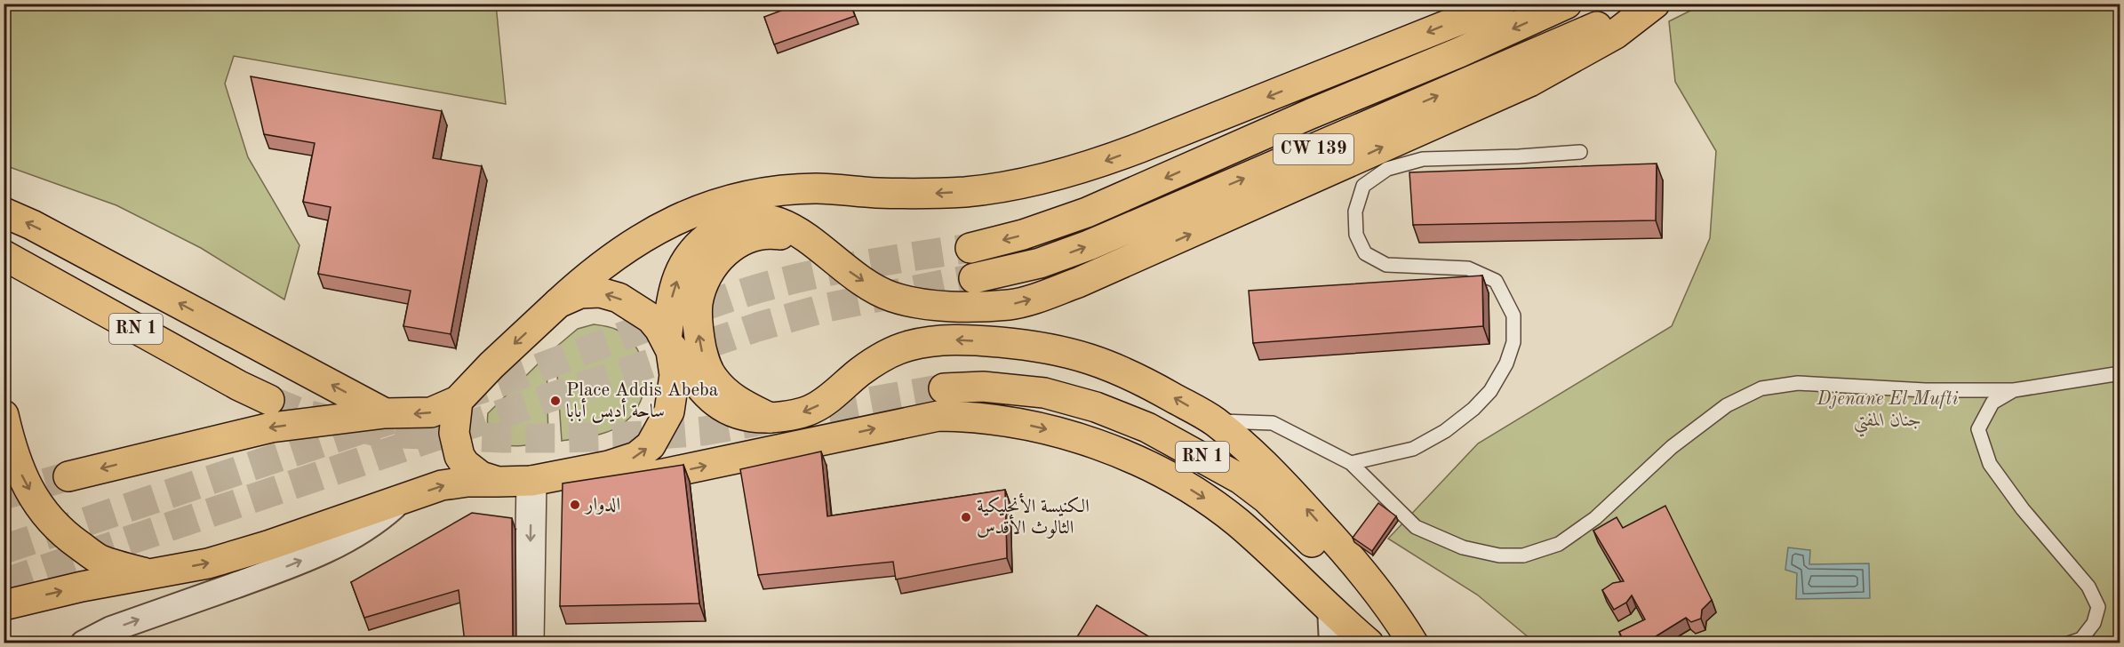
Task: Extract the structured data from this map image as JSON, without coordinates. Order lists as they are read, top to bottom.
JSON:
{
  "streets": {
    "main road": ["CW 139", "RN 1"]
  },
  "parks": ["Djenane El Mufti جنان المفتي"],
  "places": ["Place Addis Abeba ساحة أديس أبابا", "الدوار", "الكنيسة الأنجليكية الثالوث الأقدس"]
}
